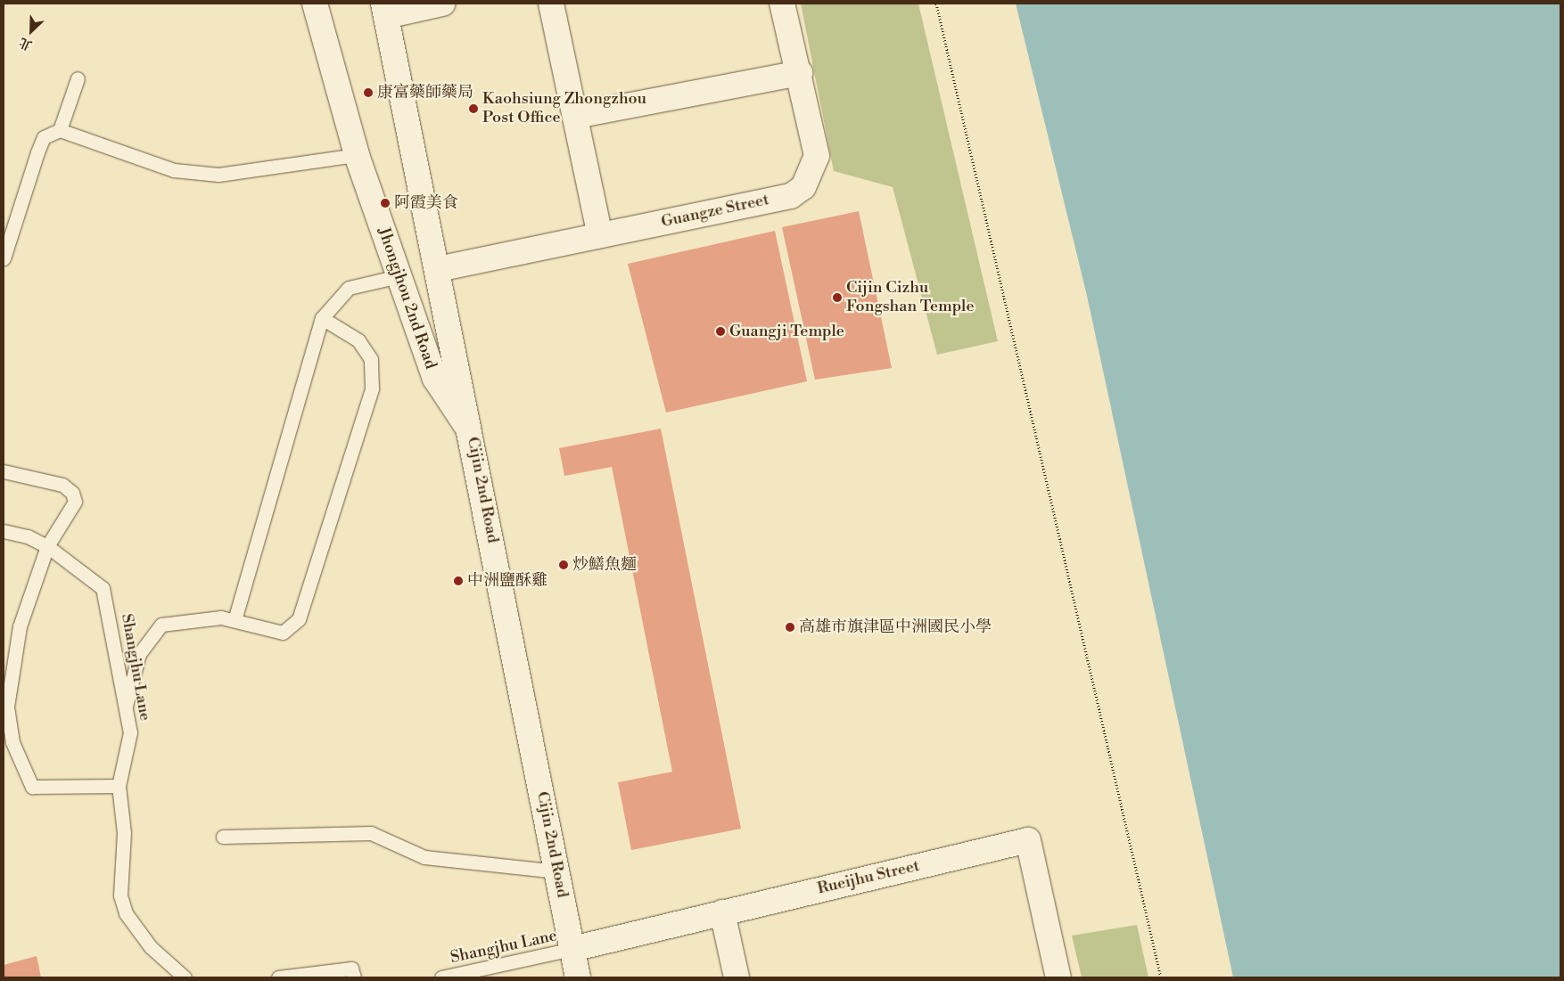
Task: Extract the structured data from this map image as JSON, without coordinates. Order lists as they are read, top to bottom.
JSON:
{
  "streets": {
    "street": [
      "Guangze Street",
      "Jhongjhou 2nd Road",
      "Cijin 2nd Road",
      "Rueijhu Street"
    ],
    "lane": ["Shangjhu Lane"]
  },
  "crossings": [
    ["Guangze Street", "Cijin 2nd Road"],
    ["Jhongjhou 2nd Road", "Cijin 2nd Road"],
    ["Cijin 2nd Road", "Shangjhu Lane"],
    ["Cijin 2nd Road", "Rueijhu Street"],
    ["Shangjhu Lane", "Rueijhu Street"]
  ],
  "places": [
    "康富藥師藥局",
    "Kaohsiung Zhongzhou Post Office",
    "阿霞美食",
    "Cijin Cizhu Fongshan Temple",
    "Guangji Temple",
    "炒鱔魚麵",
    "中洲鹽酥雞",
    "高雄市旗津區中洲國民小學"
  ],
  "north": "bottom left"
}
